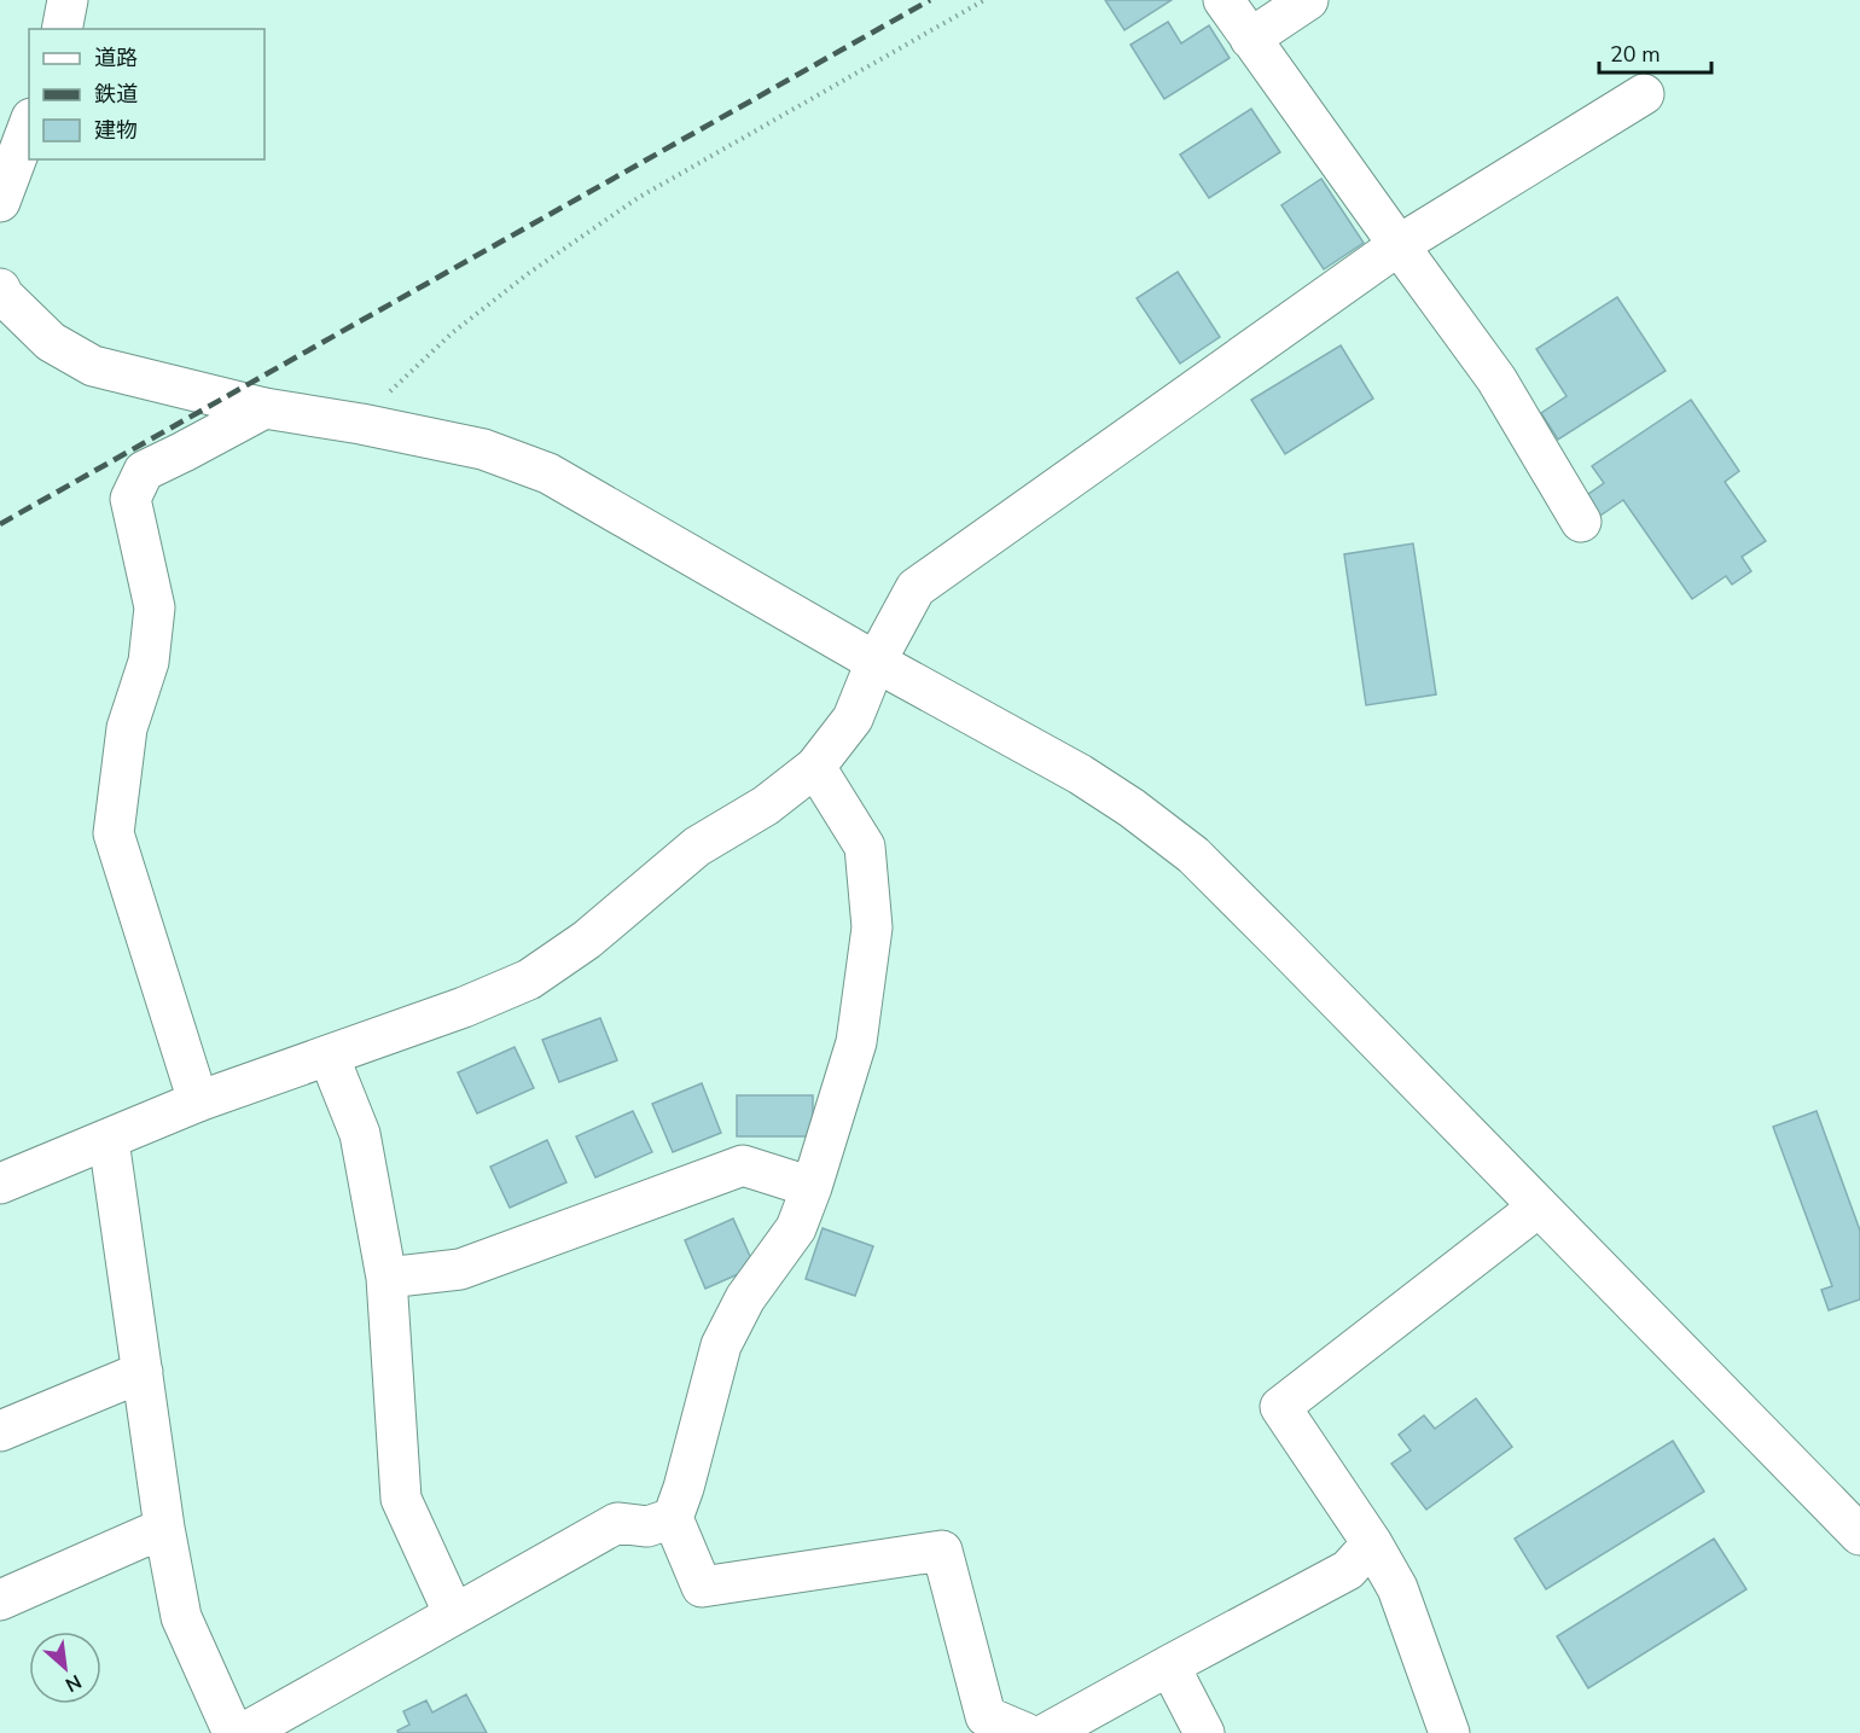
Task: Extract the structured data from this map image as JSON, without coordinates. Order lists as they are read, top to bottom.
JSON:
{
  "legend": ["道路", "鉄道", "建物"],
  "scale_bar": "20 m",
  "north": "bottom right"
}
